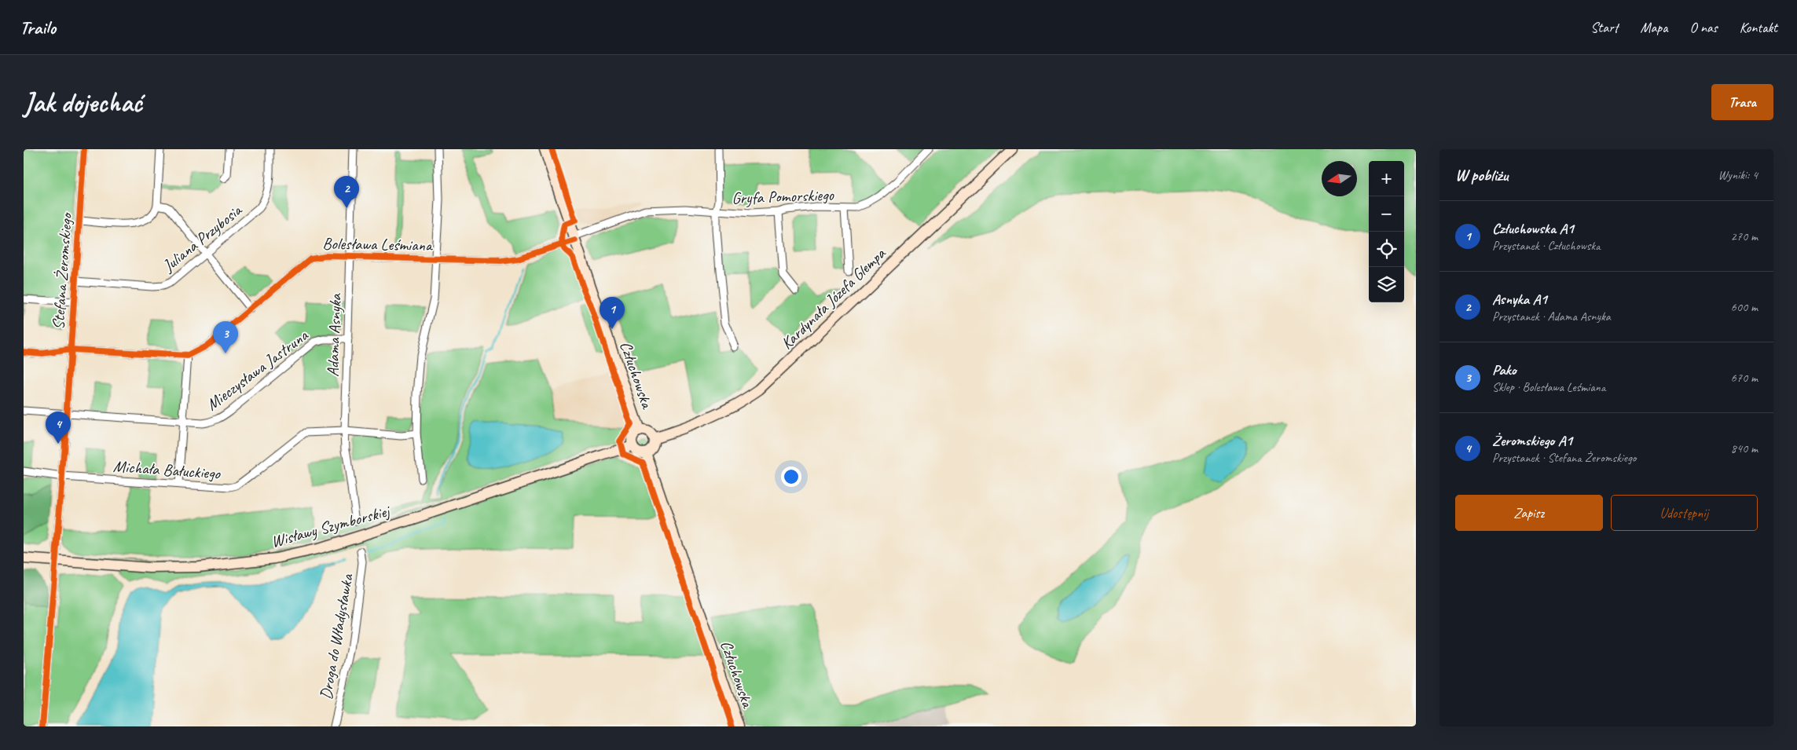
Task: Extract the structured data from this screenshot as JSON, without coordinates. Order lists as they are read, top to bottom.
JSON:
{
  "streets": {
    "main road": ["Kardynała Józefa Glempa", "Człuchowska", "Wisławy Szymborskiej"],
    "street": [
      "Gryfa Pomorskiego",
      "Juliana Przybosia",
      "Bolesława Leśmiana",
      "Stefana Żeromskiego",
      "Adama Asnyka",
      "Mieczysława Jastruna",
      "Michała Bałuckiego",
      "Droga do Władysławka"
    ]
  },
  "crossings": [
    ["Gryfa Pomorskiego", "Bolesława Leśmiana"],
    ["Gryfa Pomorskiego", "Człuchowska"],
    ["Juliana Przybosia", "Stefana Żeromskiego"],
    ["Bolesława Leśmiana", "Adama Asnyka"],
    ["Bolesława Leśmiana", "Człuchowska"],
    ["Stefana Żeromskiego", "Mieczysława Jastruna"],
    ["Stefana Żeromskiego", "Michała Bałuckiego"],
    ["Stefana Żeromskiego", "Wisławy Szymborskiej"],
    ["Kardynała Józefa Glempa", "Człuchowska"],
    ["Kardynała Józefa Glempa", "Wisławy Szymborskiej"],
    ["Adama Asnyka", "Mieczysława Jastruna"],
    ["Adama Asnyka", "Michała Bałuckiego"],
    ["Człuchowska", "Wisławy Szymborskiej"]
  ],
  "north": "left",
  "page": {
    "header": "Trailo",
    "nav": [
      "Start",
      "Mapa",
      "O nas",
      "Kontakt"
    ],
    "buttons": [
      "Trasa",
      ["Zapisz", "Udostępnij"]
    ],
    "title": "Jak dojechać",
    "heading": ["W pobliżu", "Wyniki: 4"],
    "map_buttons": ["+", "−"],
    "pins": [
      "2",
      "1",
      "3",
      "4"
    ],
    "list": [
      {
        "mark": "1",
        "name": "Człuchowska A1",
        "note": "Przystanek · Człuchowska",
        "value": "270 m"
      },
      {
        "mark": "2",
        "name": "Asnyka A1",
        "note": "Przystanek · Adama Asnyka",
        "value": "600 m"
      },
      {
        "mark": "3",
        "name": "Pako",
        "note": "Sklep · Bolesława Leśmiana",
        "value": "670 m"
      },
      {
        "mark": "4",
        "name": "Żeromskiego A1",
        "note": "Przystanek · Stefana Żeromskiego",
        "value": "840 m"
      }
    ]
  }
}
